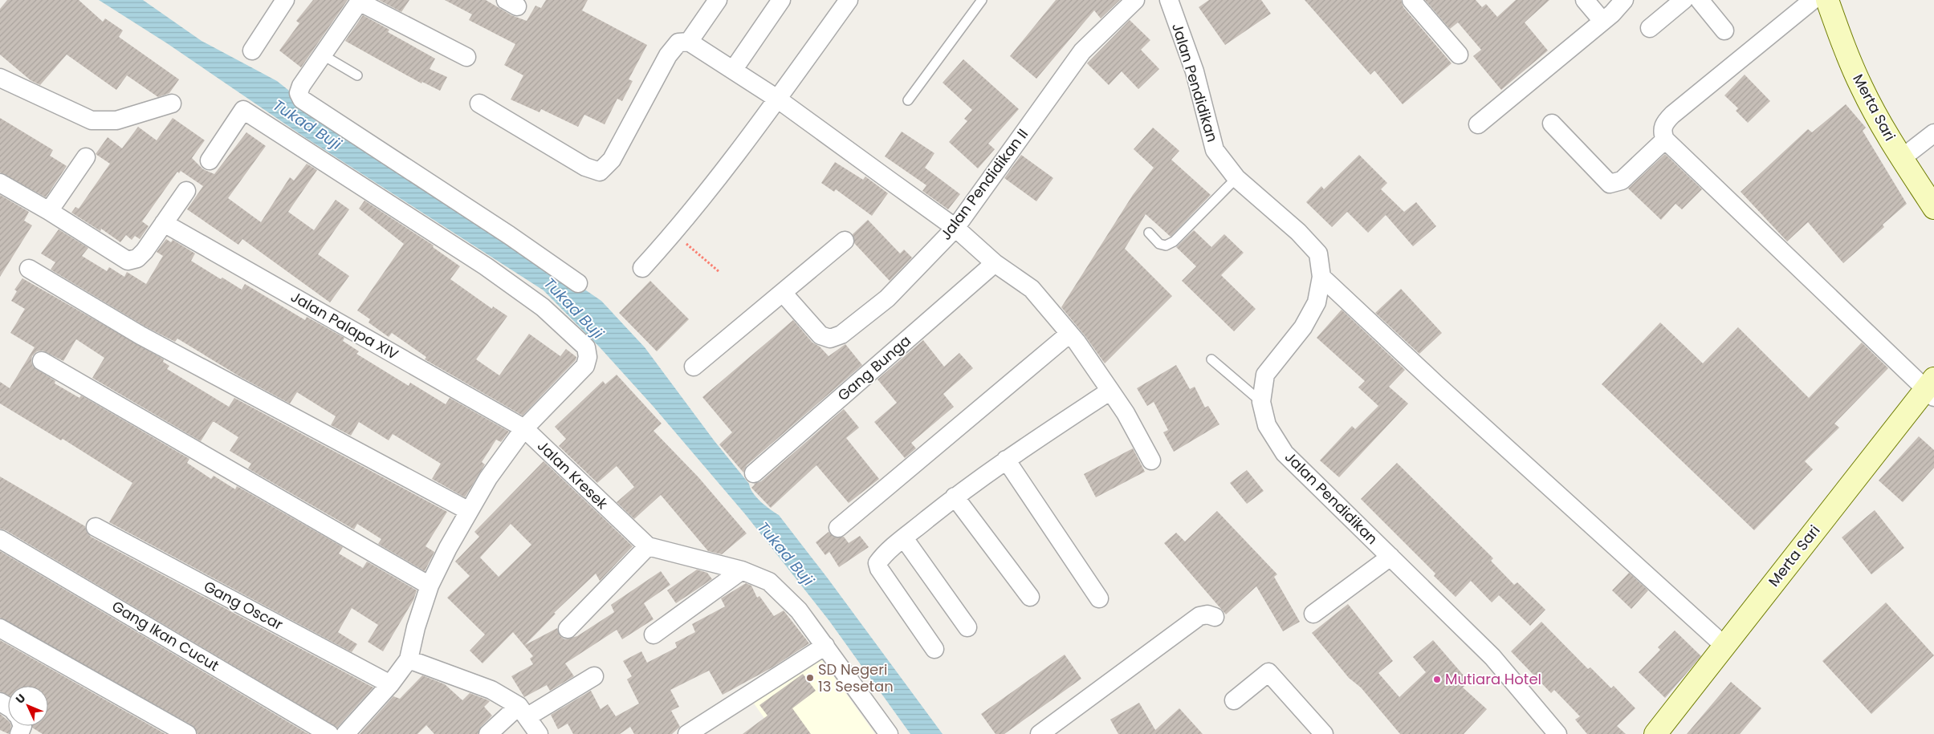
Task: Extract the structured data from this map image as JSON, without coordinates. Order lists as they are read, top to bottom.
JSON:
{
  "streets": {
    "street": [
      "Jalan Pendidikan",
      "Merta Sari",
      "Jalan Pendidikan II",
      "Jalan Palapa XIV",
      "Gang Bunga",
      "Jalan Kresek",
      "Gang Oscar",
      "Gang Ikan Cucut"
    ]
  },
  "crossings": [
    ["Jalan Palapa XIV", "Jalan Kresek"],
    ["Jalan Kresek", "Gang Oscar"]
  ],
  "water": ["Tukad Buji"],
  "places": ["SD Negeri 13 Sesetan", "Mutiara Hotel"],
  "north": "top left"
}
